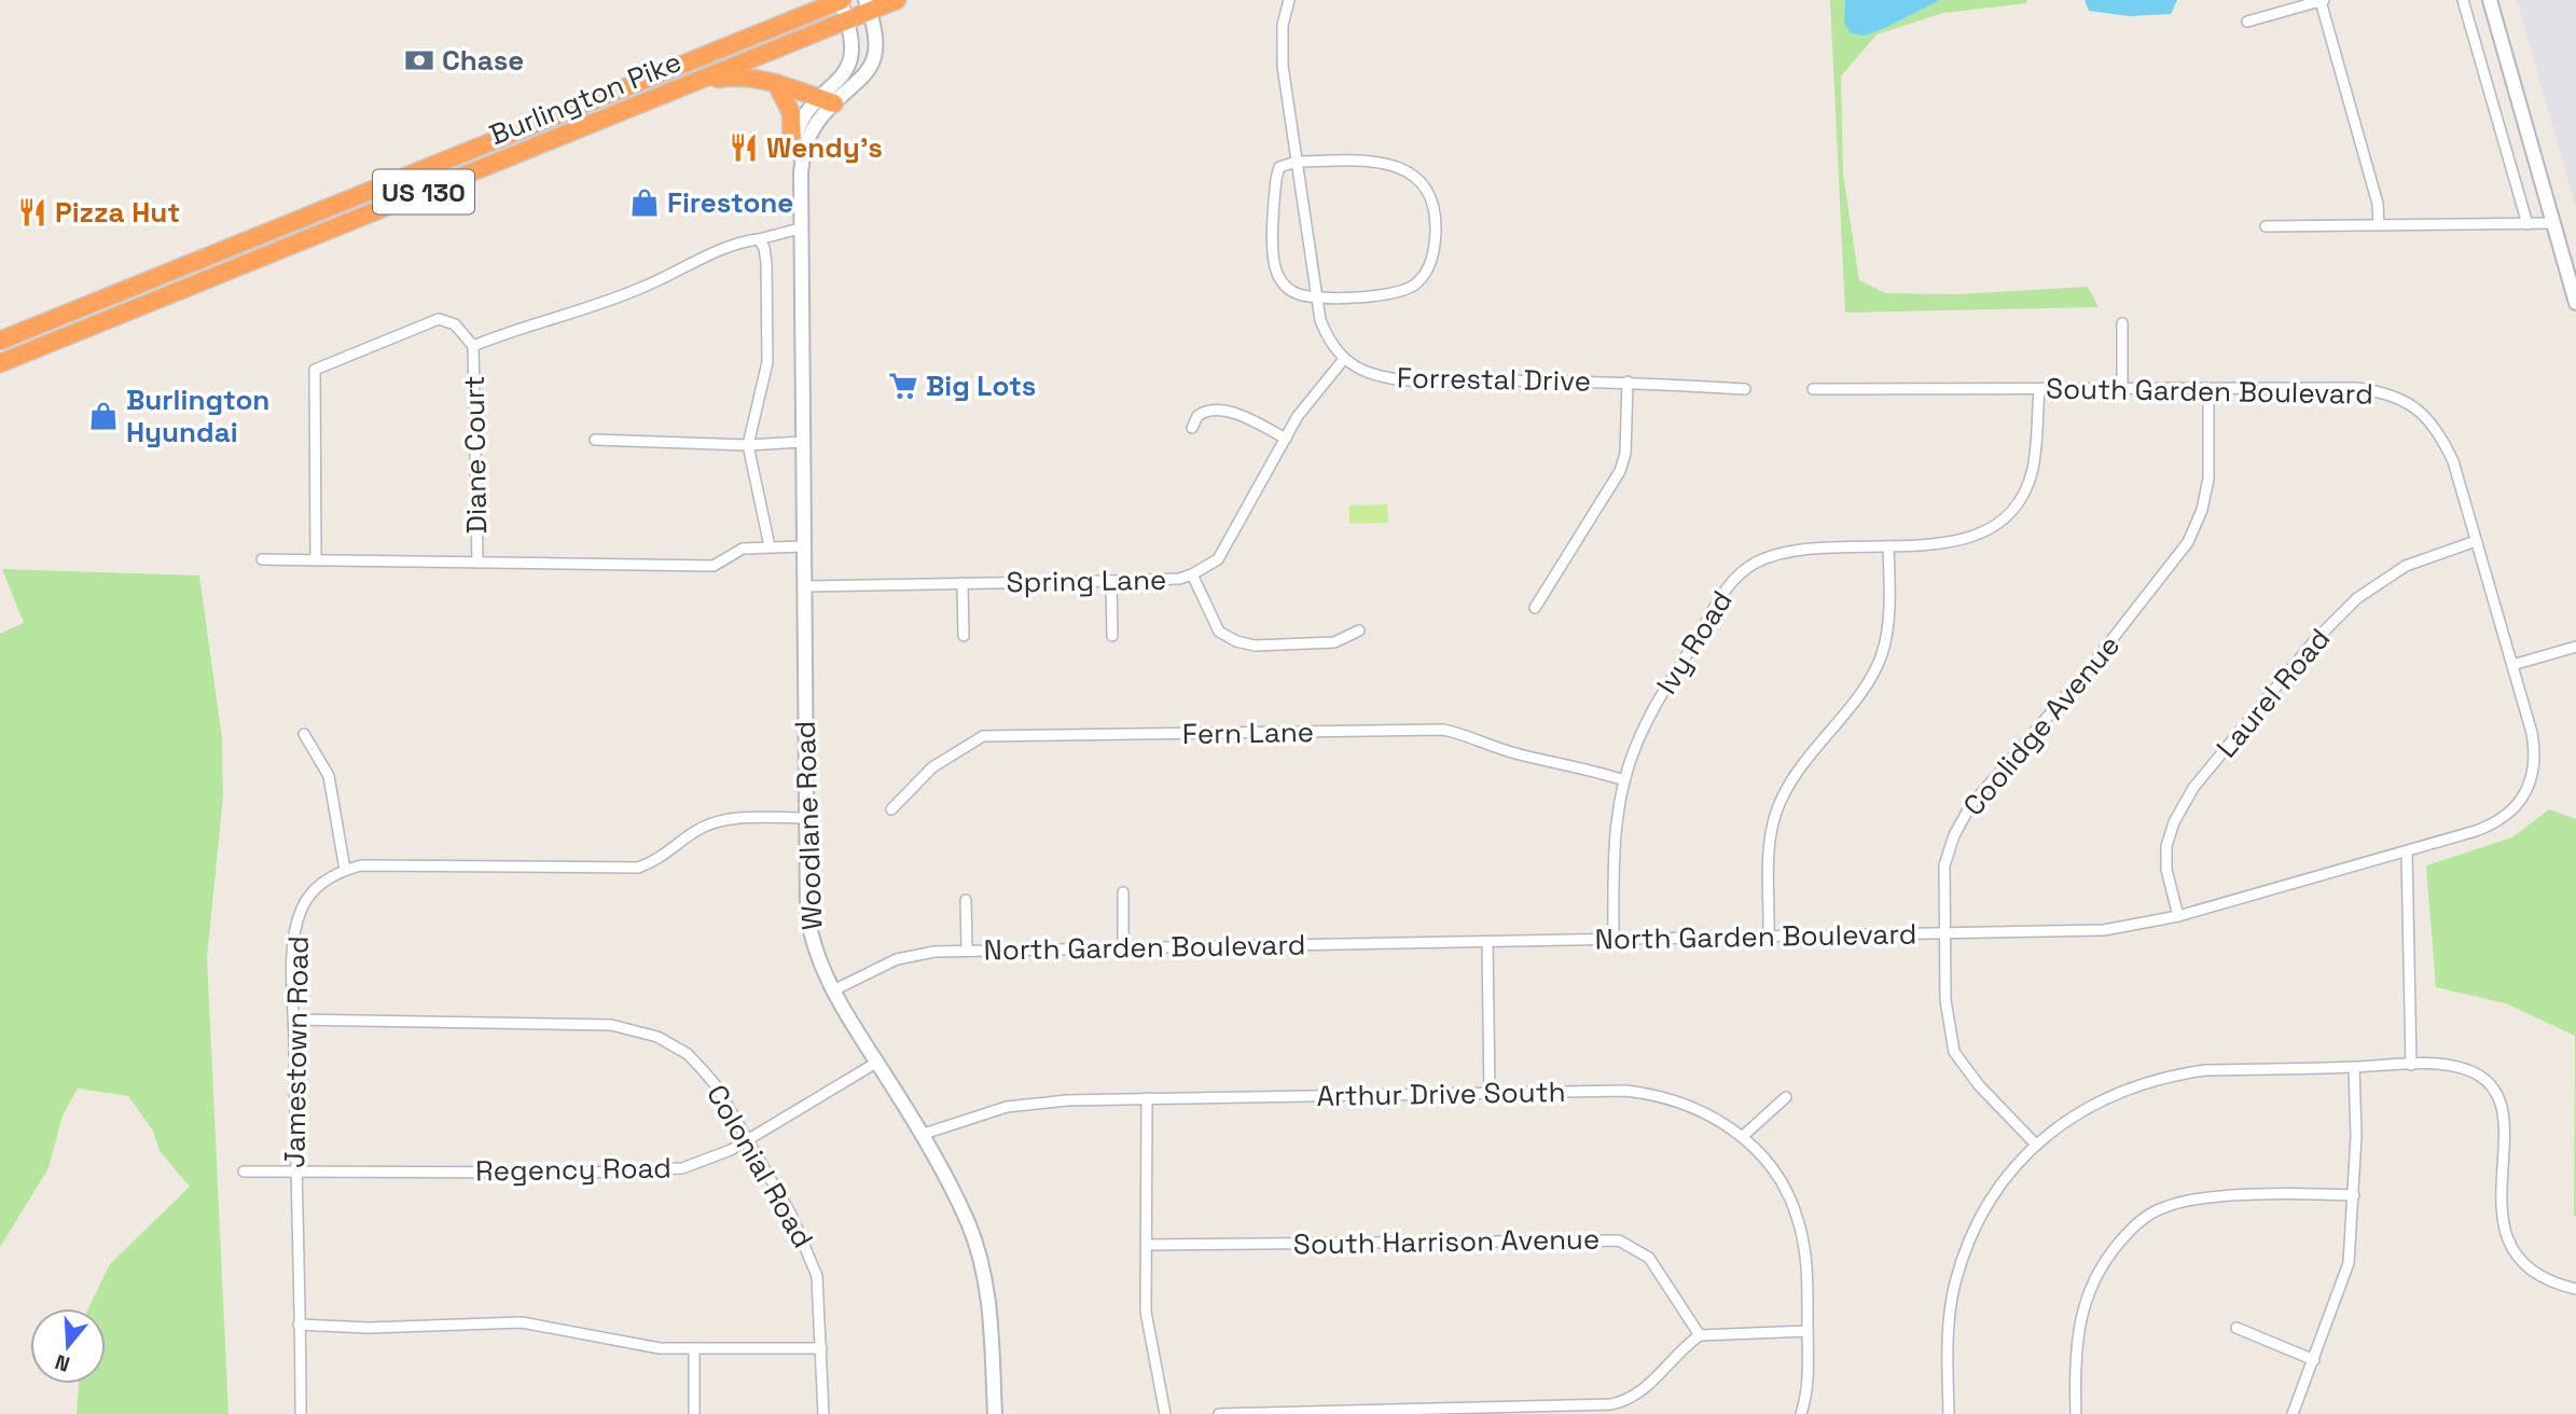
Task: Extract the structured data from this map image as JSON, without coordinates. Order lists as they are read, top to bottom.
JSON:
{
  "streets": {
    "highway": ["Burlington Pike", "US 130"],
    "street": [
      "Forrestal Drive",
      "South Garden Boulevard",
      "Diane Court",
      "Spring Lane",
      "Ivy Road",
      "Laurel Road",
      "Coolidge Avenue",
      "Fern Lane",
      "Woodlane Road",
      "North Garden Boulevard",
      "Jamestown Road",
      "Arthur Drive South",
      "Colonial Road",
      "Regency Road",
      "South Harrison Avenue"
    ]
  },
  "crossings": [
    ["Burlington Pike", "Woodlane Road"],
    ["Forrestal Drive", "Spring Lane"],
    ["South Garden Boulevard", "Ivy Road"],
    ["South Garden Boulevard", "Laurel Road"],
    ["South Garden Boulevard", "Coolidge Avenue"],
    ["South Garden Boulevard", "North Garden Boulevard"],
    ["Spring Lane", "Woodlane Road"],
    ["Ivy Road", "Fern Lane"],
    ["Ivy Road", "North Garden Boulevard"],
    ["Laurel Road", "North Garden Boulevard"],
    ["Coolidge Avenue", "North Garden Boulevard"],
    ["Woodlane Road", "North Garden Boulevard"],
    ["Woodlane Road", "Jamestown Road"],
    ["Woodlane Road", "Arthur Drive South"],
    ["Woodlane Road", "Regency Road"],
    ["Jamestown Road", "Colonial Road"],
    ["Jamestown Road", "Regency Road"],
    ["Colonial Road", "Regency Road"]
  ],
  "places": {
    "bank": ["Chase"],
    "restaurant": ["Wendy's", "Pizza Hut"],
    "shop": ["Firestone", "Burlington Hyundai"],
    "supermarket": ["Big Lots"]
  },
  "north": "bottom"
}
